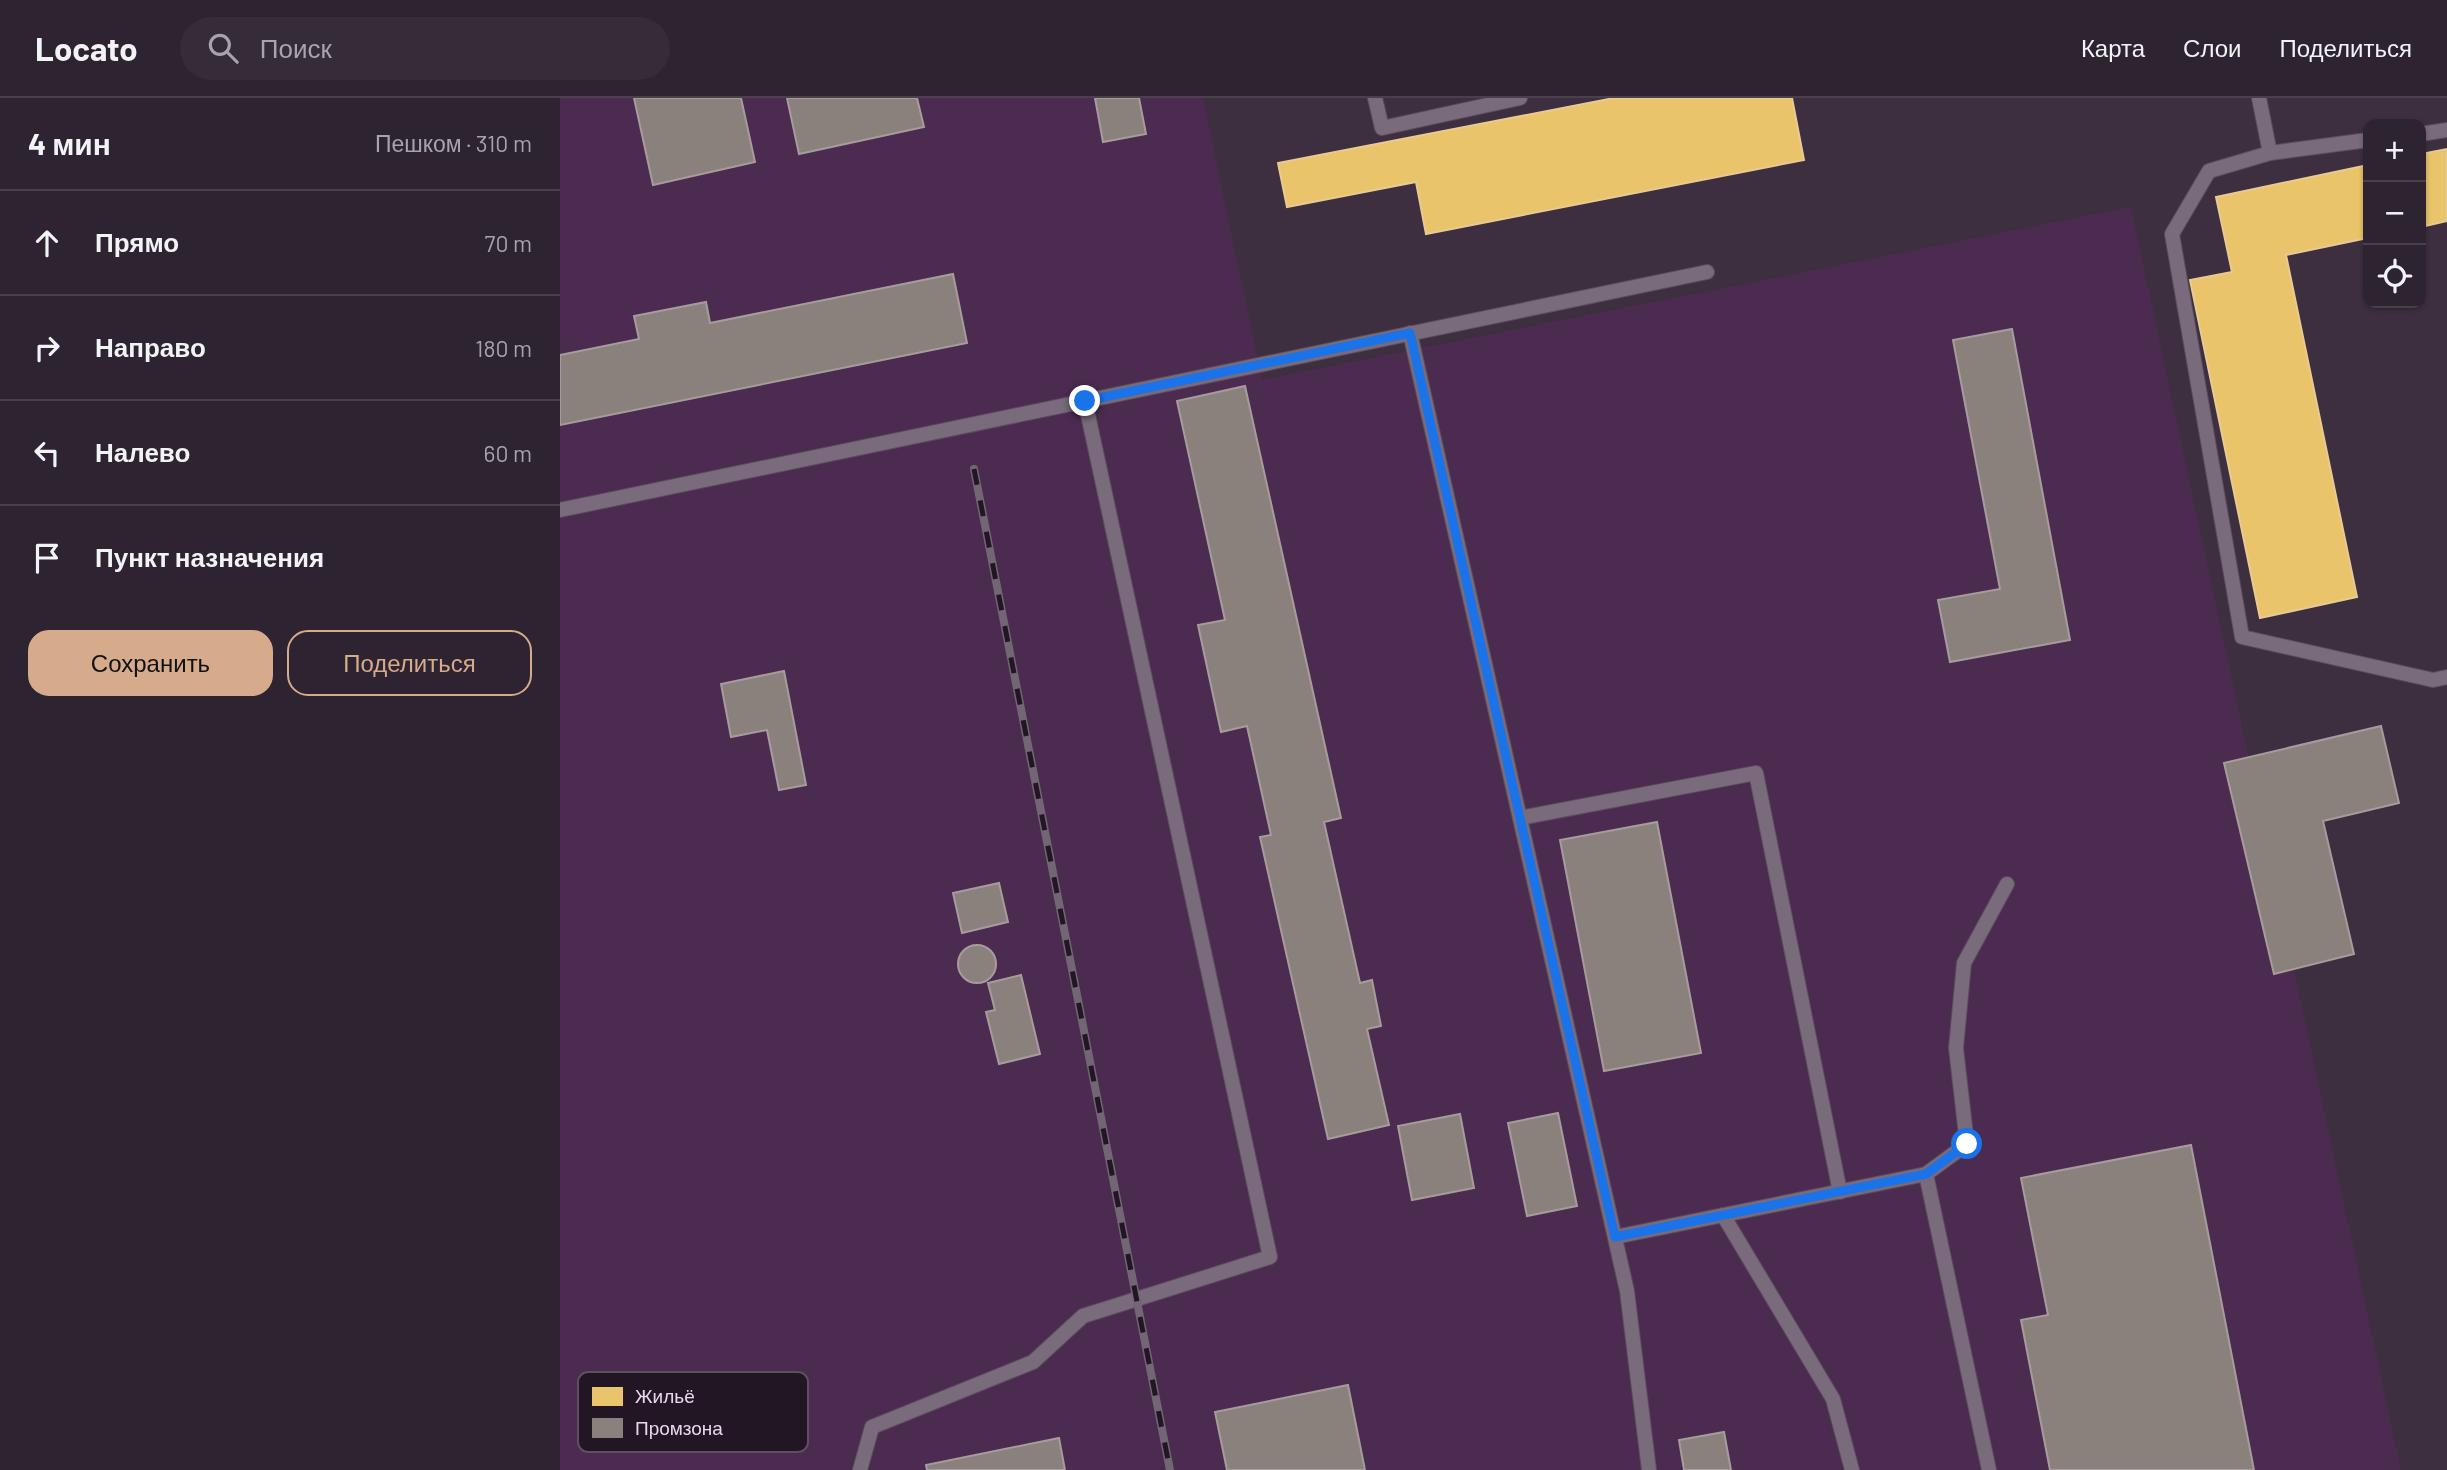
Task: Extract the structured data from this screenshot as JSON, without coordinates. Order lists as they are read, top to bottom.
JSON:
{
  "legend": ["Жильё", "Промзона"],
  "page": {
    "header": "Locato",
    "search": "Поиск",
    "nav": ["Карта", "Слои", "Поделиться"],
    "heading": ["4 мин", "Пешком · 310 m"],
    "map_buttons": ["+", "−"],
    "list": [
      ["Прямо", "70 m"],
      ["Направо", "180 m"],
      ["Налево", "60 m"],
      "Пункт назначения"
    ],
    "buttons": ["Сохранить", "Поделиться"]
  }
}
